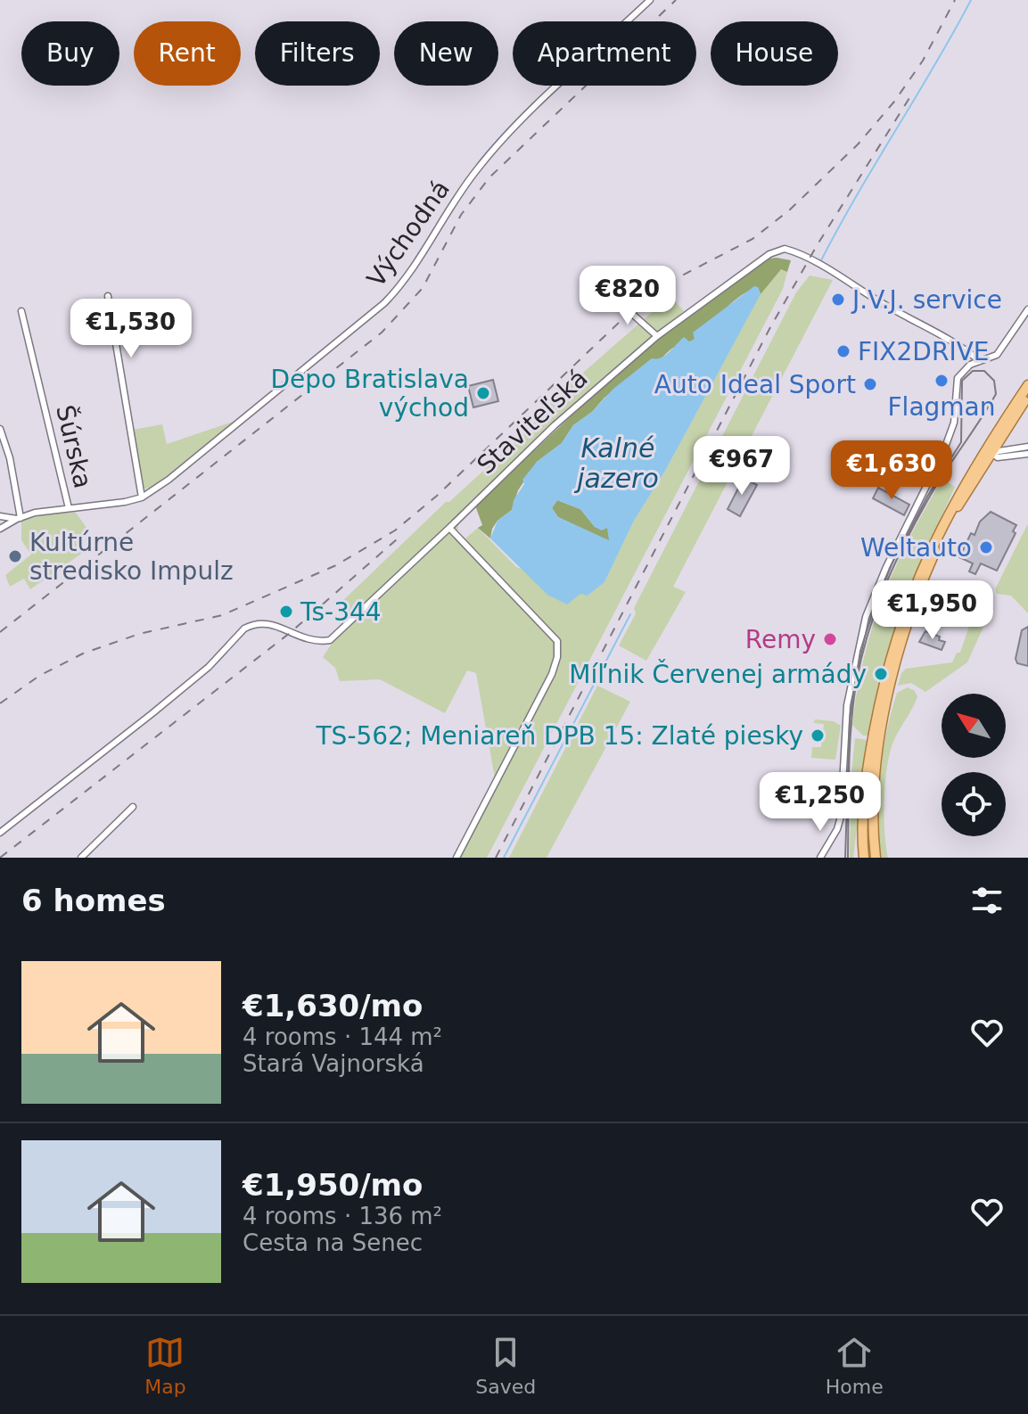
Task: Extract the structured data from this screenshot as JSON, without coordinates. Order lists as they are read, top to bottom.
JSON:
{
  "streets": {
    "street": ["Východná", "Staviteľská", "Šúrska"]
  },
  "crossings": [
    ["Východná", "Šúrska"]
  ],
  "water": ["Kalné jazero"],
  "places": [
    "J.V.J. service",
    "FIX2DRIVE",
    "Flagman",
    "Auto Ideal Sport",
    "Depo Bratislava východ",
    "Weltauto",
    "Kultúrne stredisko Impulz",
    "Ts-344",
    "Remy",
    "Míľnik Červenej armády",
    "TS-562; Meniareň DPB 15: Zlaté piesky"
  ],
  "north": "top left",
  "page": {
    "chip": [
      "Buy",
      "Rent",
      "Filters",
      "New",
      "Apartment",
      "House"
    ],
    "price": [
      "€820",
      "€1,530",
      "€967",
      "€1,630",
      "€1,950",
      "€1,250"
    ],
    "heading": "6 homes",
    "list": [
      {
        "name": "€1,630/mo",
        "note": "4 rooms · 144 m² · Stará Vajnorská"
      },
      {
        "name": "€1,950/mo",
        "note": "4 rooms · 136 m² · Cesta na Senec"
      }
    ],
    "tabs": ["Map", "Saved", "Home"]
  }
}
